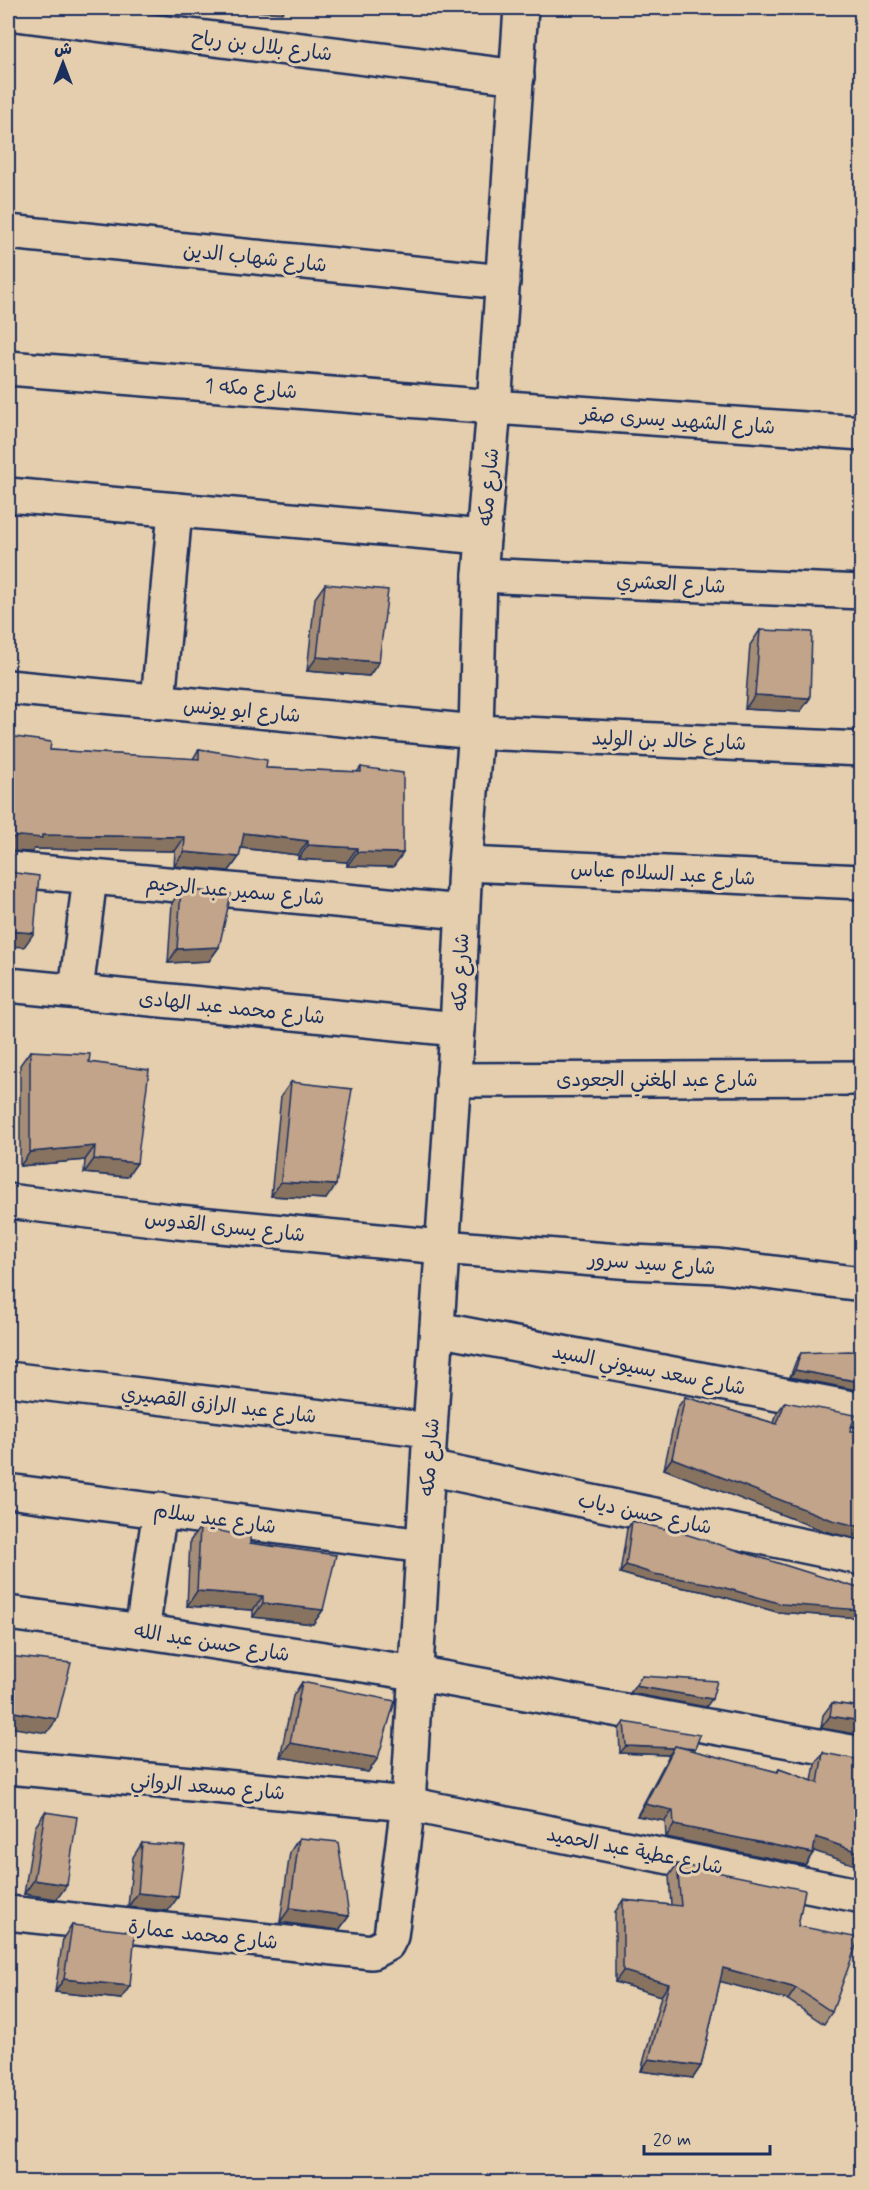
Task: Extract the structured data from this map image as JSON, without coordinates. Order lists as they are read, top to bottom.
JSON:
{
  "streets": {
    "street": [
      "شارع بلال بن رباح",
      "شارع شهاب الدين",
      "شارع مكه 1",
      "شارع الشهيد يسرى صقر",
      "شارع مكه",
      "شارع العشري",
      "شارع ابو يونس",
      "شارع خالد بن الوليد",
      "شارع عبد السلام عباس",
      "شارع سمير عبد الرحيم",
      "شارع محمد عبد الهادى",
      "شارع عبد المغني الجعودى",
      "شارع يسرى القدوس",
      "شارع سيد سرور",
      "شارع سعد بسيوني السيد",
      "شارع عبد الرازق القصيري",
      "شارع حسن دياب",
      "شارع عيد سلام",
      "شارع حسن عبد الله",
      "شارع مسعد الرواني",
      "شارع عطية عبد الحميد",
      "شارع محمد عمارة"
    ]
  },
  "crossings": [
    ["شارع بلال بن رباح", "شارع مكه"],
    ["شارع شهاب الدين", "شارع مكه"],
    ["شارع مكه 1", "شارع الشهيد يسرى صقر"],
    ["شارع مكه 1", "شارع مكه"],
    ["شارع الشهيد يسرى صقر", "شارع مكه"],
    ["شارع مكه", "شارع العشري"],
    ["شارع مكه", "شارع ابو يونس"],
    ["شارع مكه", "شارع خالد بن الوليد"],
    ["شارع مكه", "شارع عبد السلام عباس"],
    ["شارع مكه", "شارع سمير عبد الرحيم"],
    ["شارع مكه", "شارع محمد عبد الهادى"],
    ["شارع مكه", "شارع عبد المغني الجعودى"],
    ["شارع مكه", "شارع يسرى القدوس"],
    ["شارع مكه", "شارع سيد سرور"],
    ["شارع مكه", "شارع سعد بسيوني السيد"],
    ["شارع مكه", "شارع عبد الرازق القصيري"],
    ["شارع مكه", "شارع حسن دياب"],
    ["شارع مكه", "شارع عيد سلام"],
    ["شارع مكه", "شارع حسن عبد الله"],
    ["شارع مكه", "شارع مسعد الرواني"],
    ["شارع مكه", "شارع عطية عبد الحميد"],
    ["شارع مكه", "شارع محمد عمارة"],
    ["شارع ابو يونس", "شارع خالد بن الوليد"],
    ["شارع يسرى القدوس", "شارع سيد سرور"],
    ["شارع مسعد الرواني", "شارع عطية عبد الحميد"]
  ],
  "scale_bar": "20 m",
  "north": "top"
}
